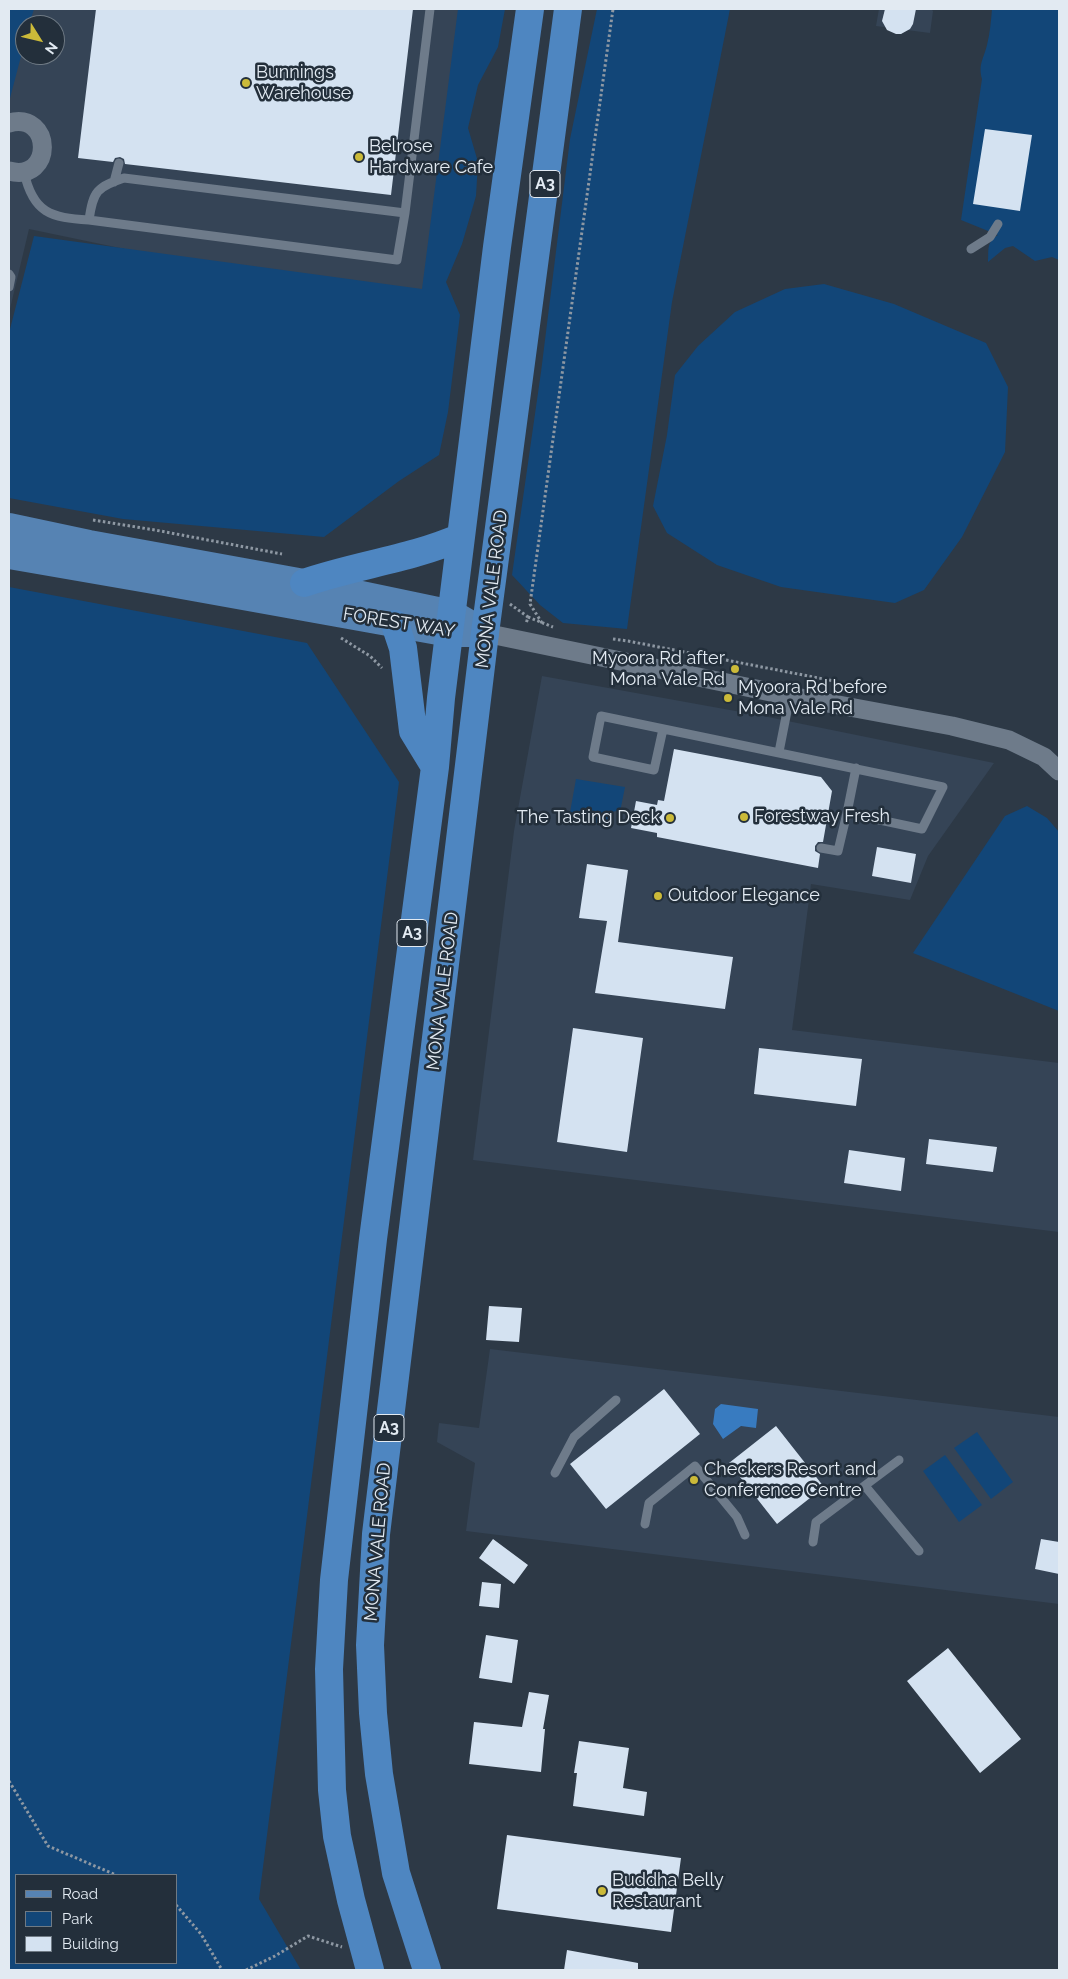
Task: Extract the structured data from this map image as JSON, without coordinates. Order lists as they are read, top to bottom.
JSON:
{
  "streets": {
    "highway": ["A3", "MONA VALE ROAD"],
    "main road": ["FOREST WAY"]
  },
  "crossings": [
    ["MONA VALE ROAD", "FOREST WAY"]
  ],
  "places": [
    "Bunnings Warehouse",
    "Belrose Hardware Cafe",
    "Myoora Rd after Mona Vale Rd",
    "Myoora Rd before Mona Vale Rd",
    "Forestway Fresh",
    "The Tasting Deck",
    "Outdoor Elegance",
    "Checkers Resort and Conference Centre",
    "Buddha Belly Restaurant"
  ],
  "legend": ["Road", "Park", "Building"],
  "north": "bottom right"
}
